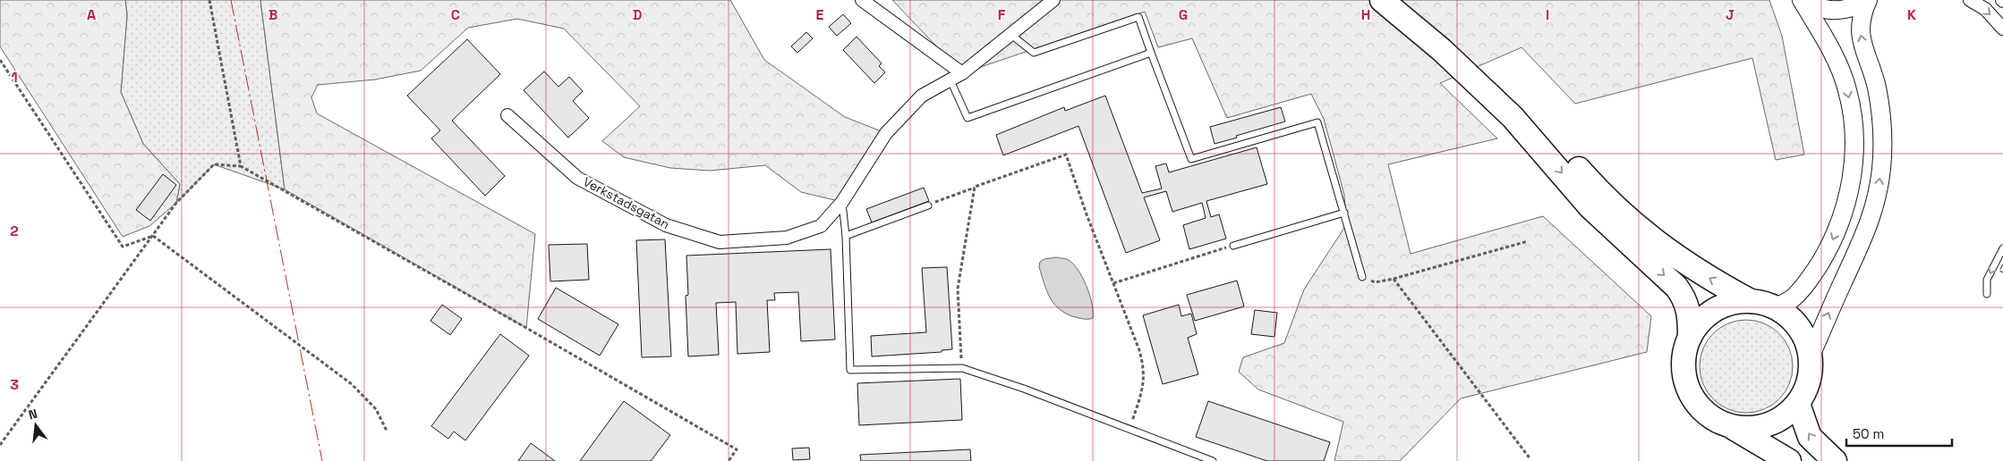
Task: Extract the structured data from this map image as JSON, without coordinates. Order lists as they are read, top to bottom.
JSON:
{
  "streets": {
    "street": ["Verkstadsgatan"]
  },
  "scale_bar": "50 m",
  "north": "top",
  "grid": {
    "columns": [
      "A",
      "B",
      "C",
      "D",
      "E",
      "F",
      "G",
      "H",
      "I",
      "J",
      "K"
    ],
    "rows": ["1", "2", "3"]
  }
}
